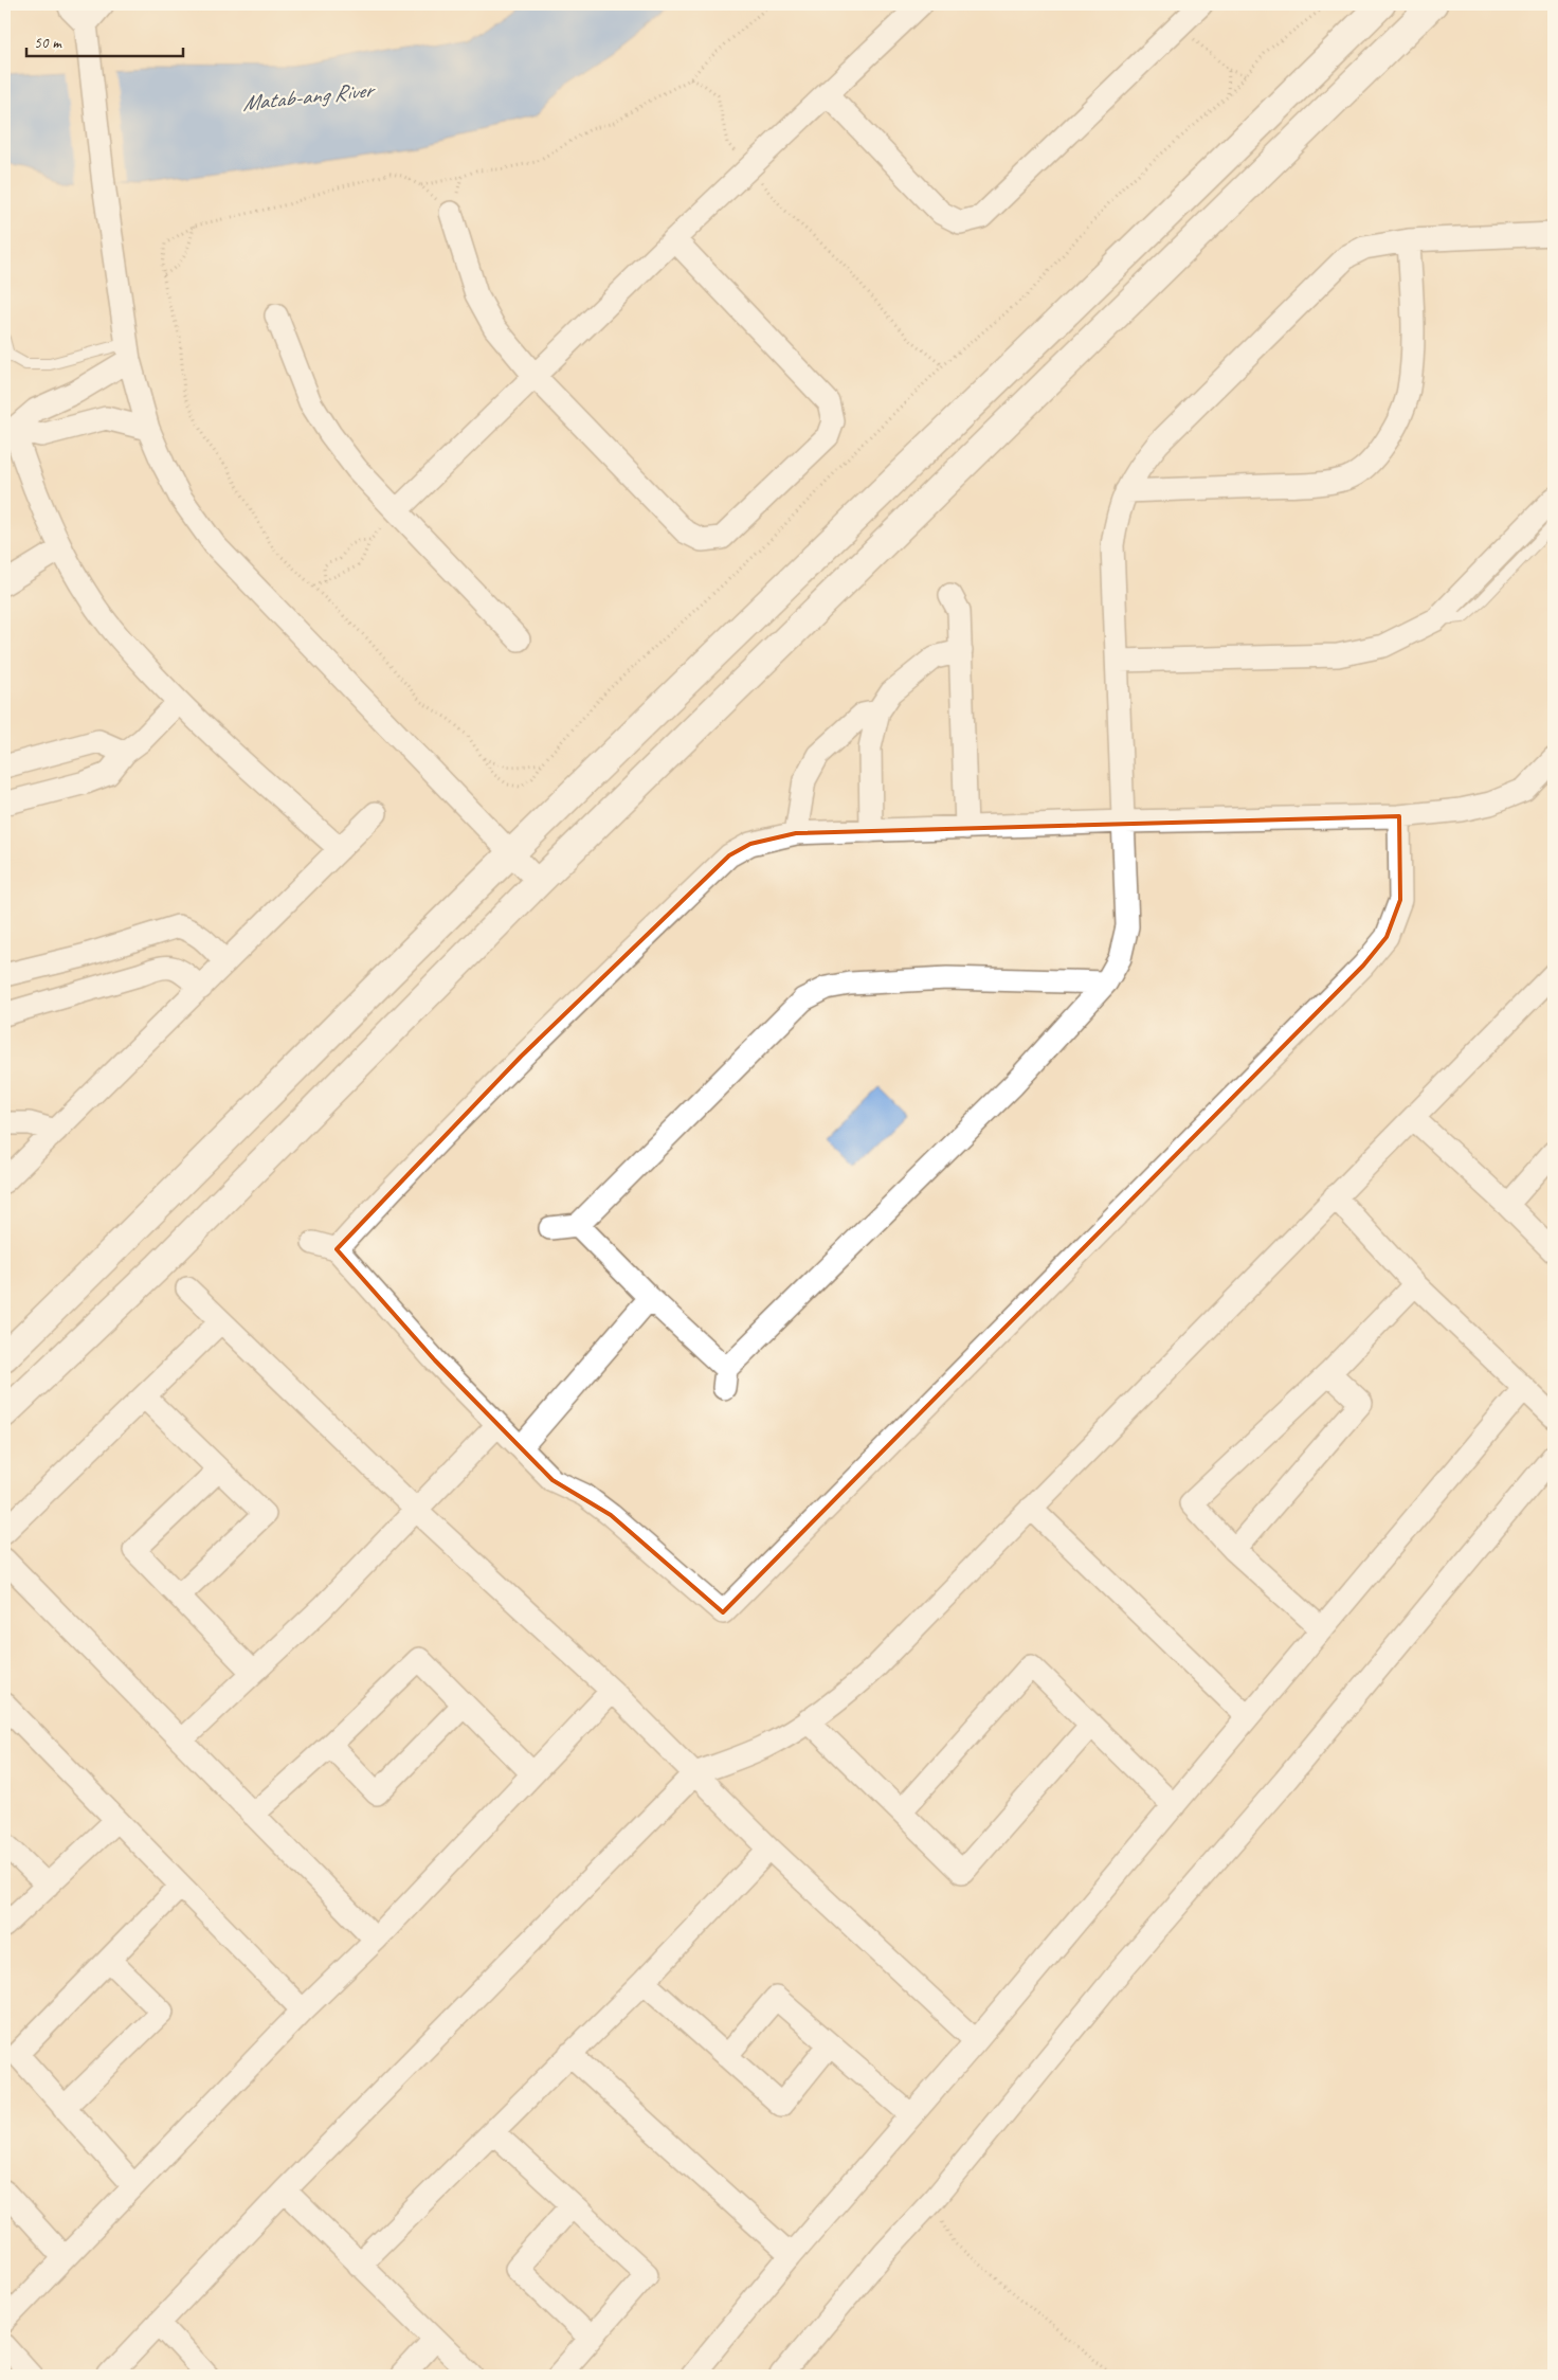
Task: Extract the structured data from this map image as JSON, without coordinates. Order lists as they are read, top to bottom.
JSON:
{
  "water": ["Matab-ang River"],
  "scale_bar": "50 m"
}
